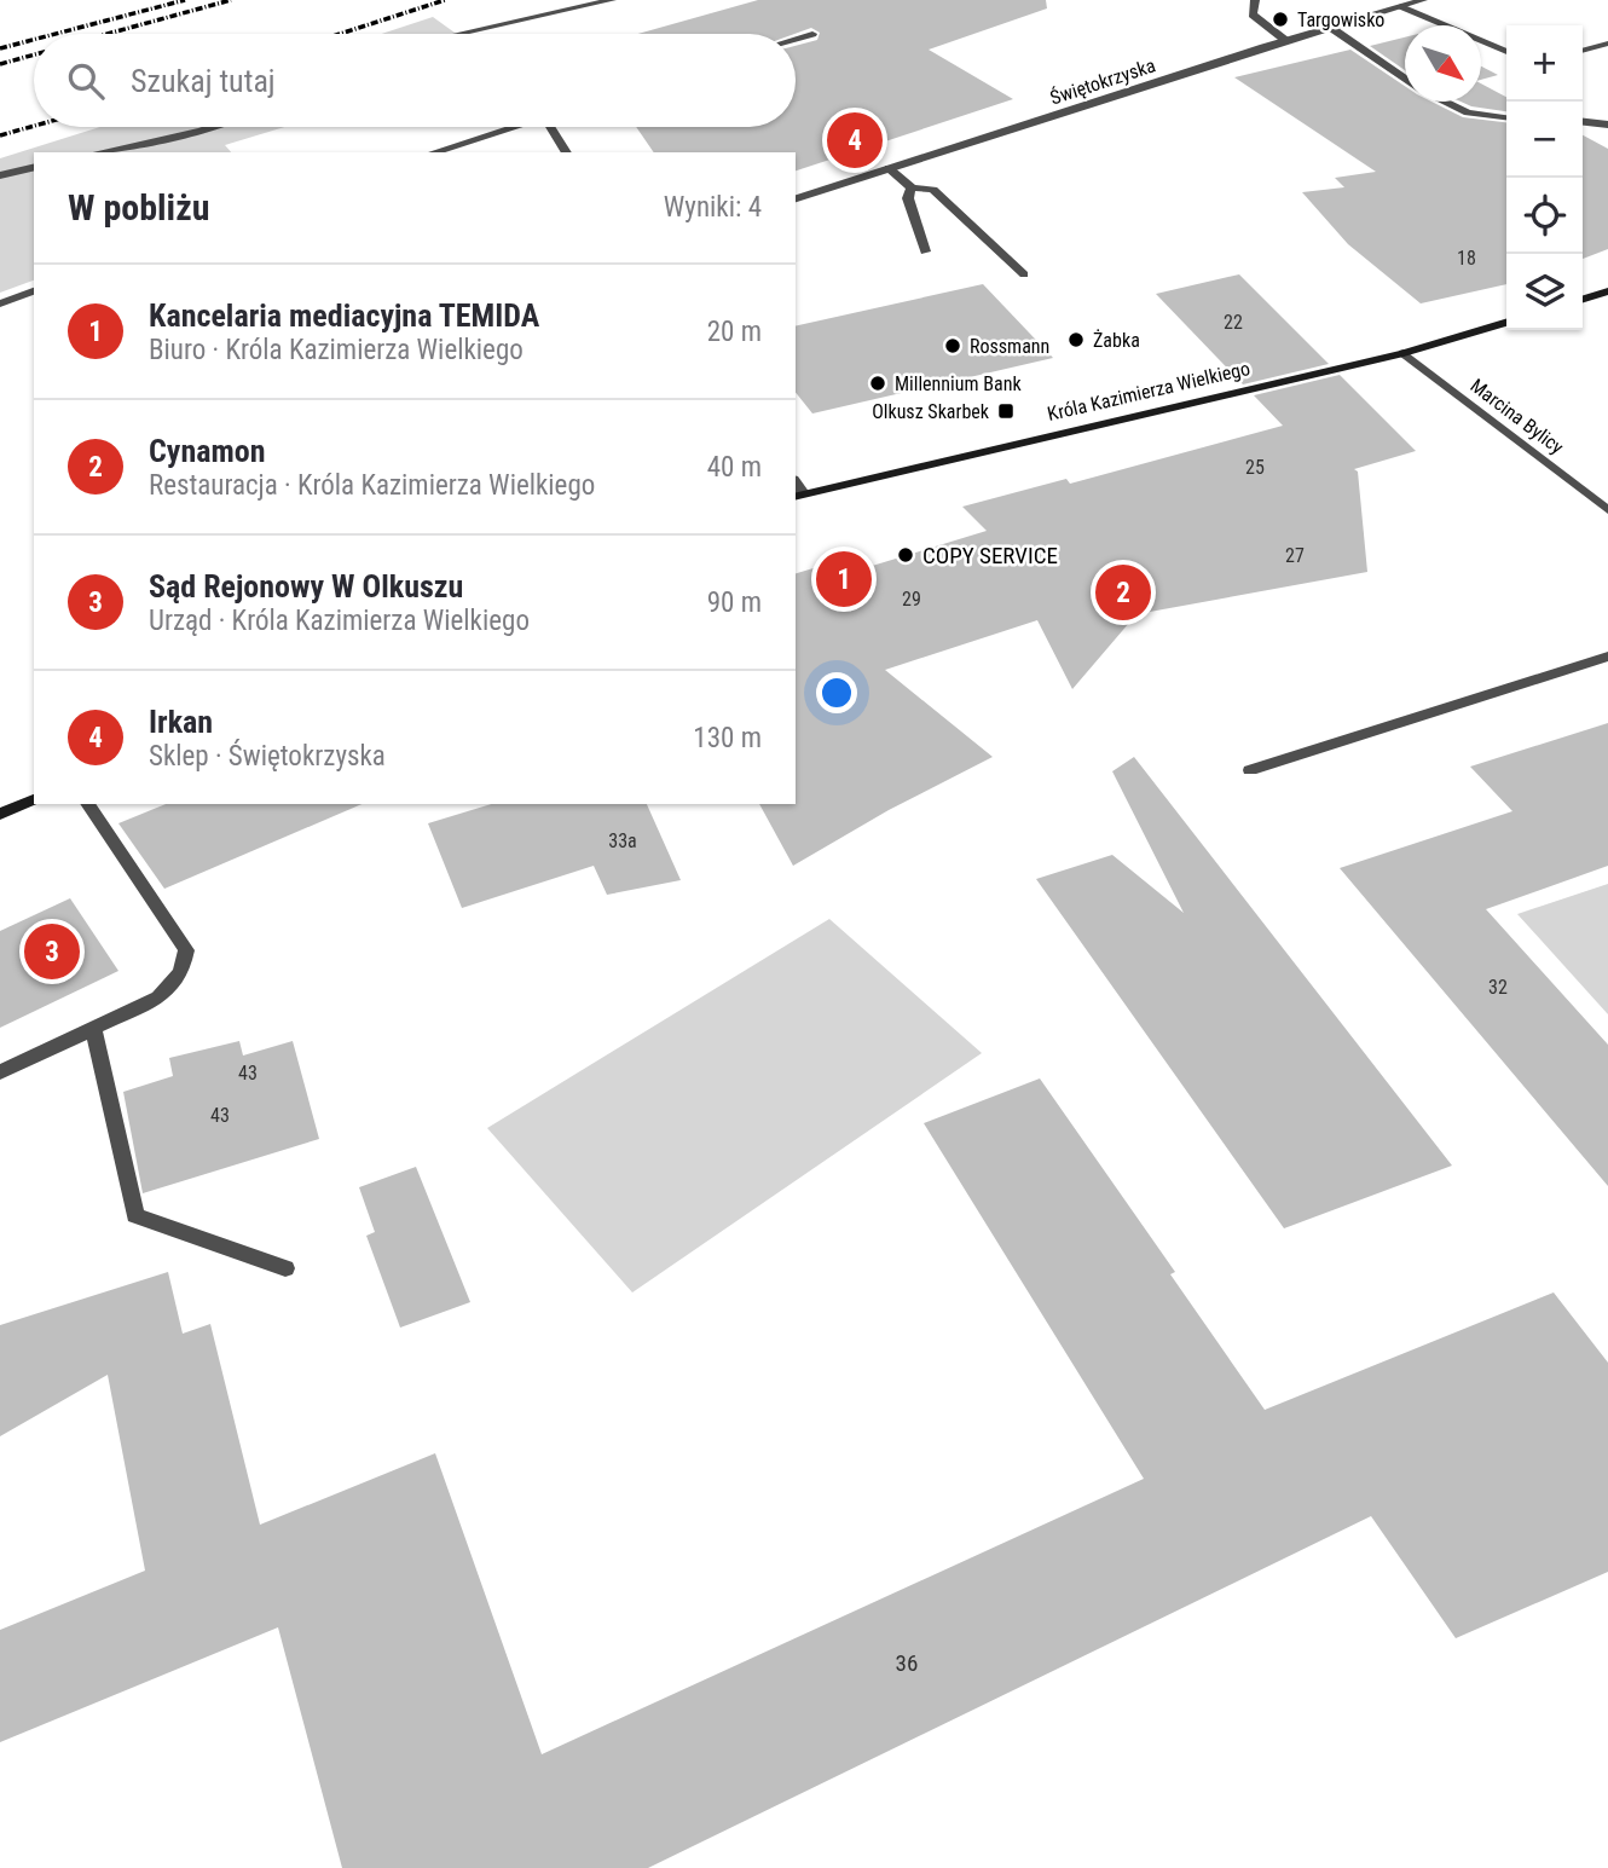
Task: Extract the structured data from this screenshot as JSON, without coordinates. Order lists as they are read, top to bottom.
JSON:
{
  "streets": {
    "street": ["Świętokrzyska", "Króla Kazimierza Wielkiego", "Marcina Bylicy"]
  },
  "crossings": [
    ["Króla Kazimierza Wielkiego", "Marcina Bylicy"]
  ],
  "places": {
    "other": [
      "Targowisko",
      "Żabka",
      "Rossmann",
      "Millennium Bank",
      "COPY SERVICE"
    ],
    "transit": ["Olkusz Skarbek"]
  },
  "house_numbers": [
    "18",
    "22",
    "25",
    "27",
    "29",
    "33a",
    "32",
    "43",
    "43",
    "36"
  ],
  "north": "bottom right",
  "page": {
    "map_buttons": ["+", "−"],
    "search": "Szukaj tutaj",
    "pins": [
      "4",
      "1",
      "2",
      "3"
    ],
    "heading": ["W pobliżu", "Wyniki: 4"],
    "list": [
      {
        "mark": "1",
        "name": "Kancelaria mediacyjna TEMIDA",
        "note": "Biuro · Króla Kazimierza Wielkiego",
        "value": "20 m"
      },
      {
        "mark": "2",
        "name": "Cynamon",
        "note": "Restauracja · Króla Kazimierza Wielkiego",
        "value": "40 m"
      },
      {
        "mark": "3",
        "name": "Sąd Rejonowy W Olkuszu",
        "note": "Urząd · Króla Kazimierza Wielkiego",
        "value": "90 m"
      },
      {
        "mark": "4",
        "name": "Irkan",
        "note": "Sklep · Świętokrzyska",
        "value": "130 m"
      }
    ]
  }
}
